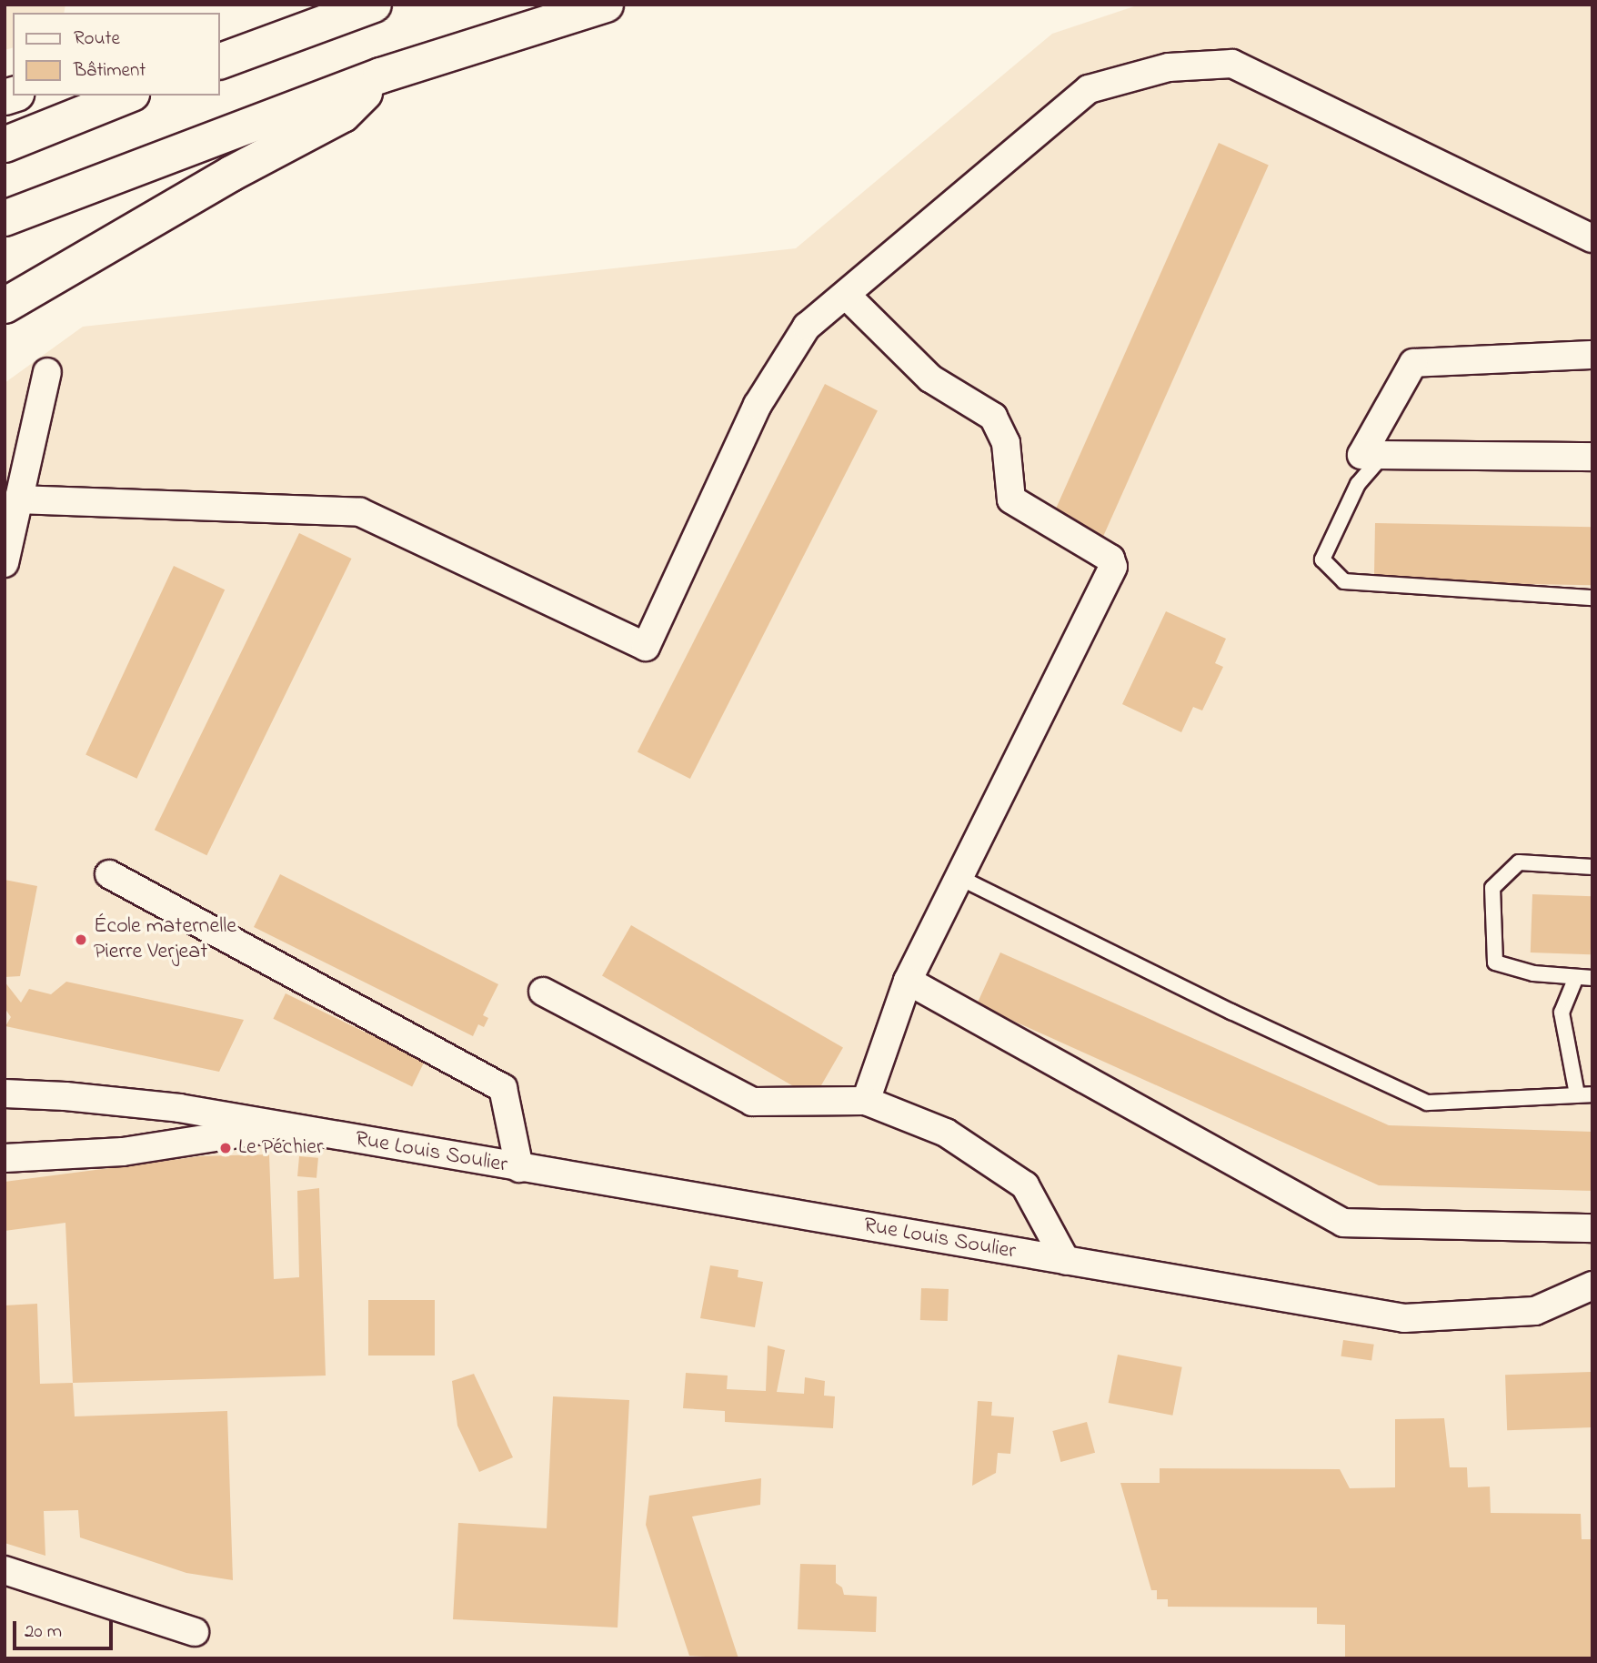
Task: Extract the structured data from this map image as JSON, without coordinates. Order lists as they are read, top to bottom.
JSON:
{
  "streets": {
    "street": ["Rue Louis Soulier"]
  },
  "places": ["École maternelle Pierre Verjeat", "Le Péchier"],
  "legend": ["Route", "Bâtiment"],
  "scale_bar": "20 m"
}
